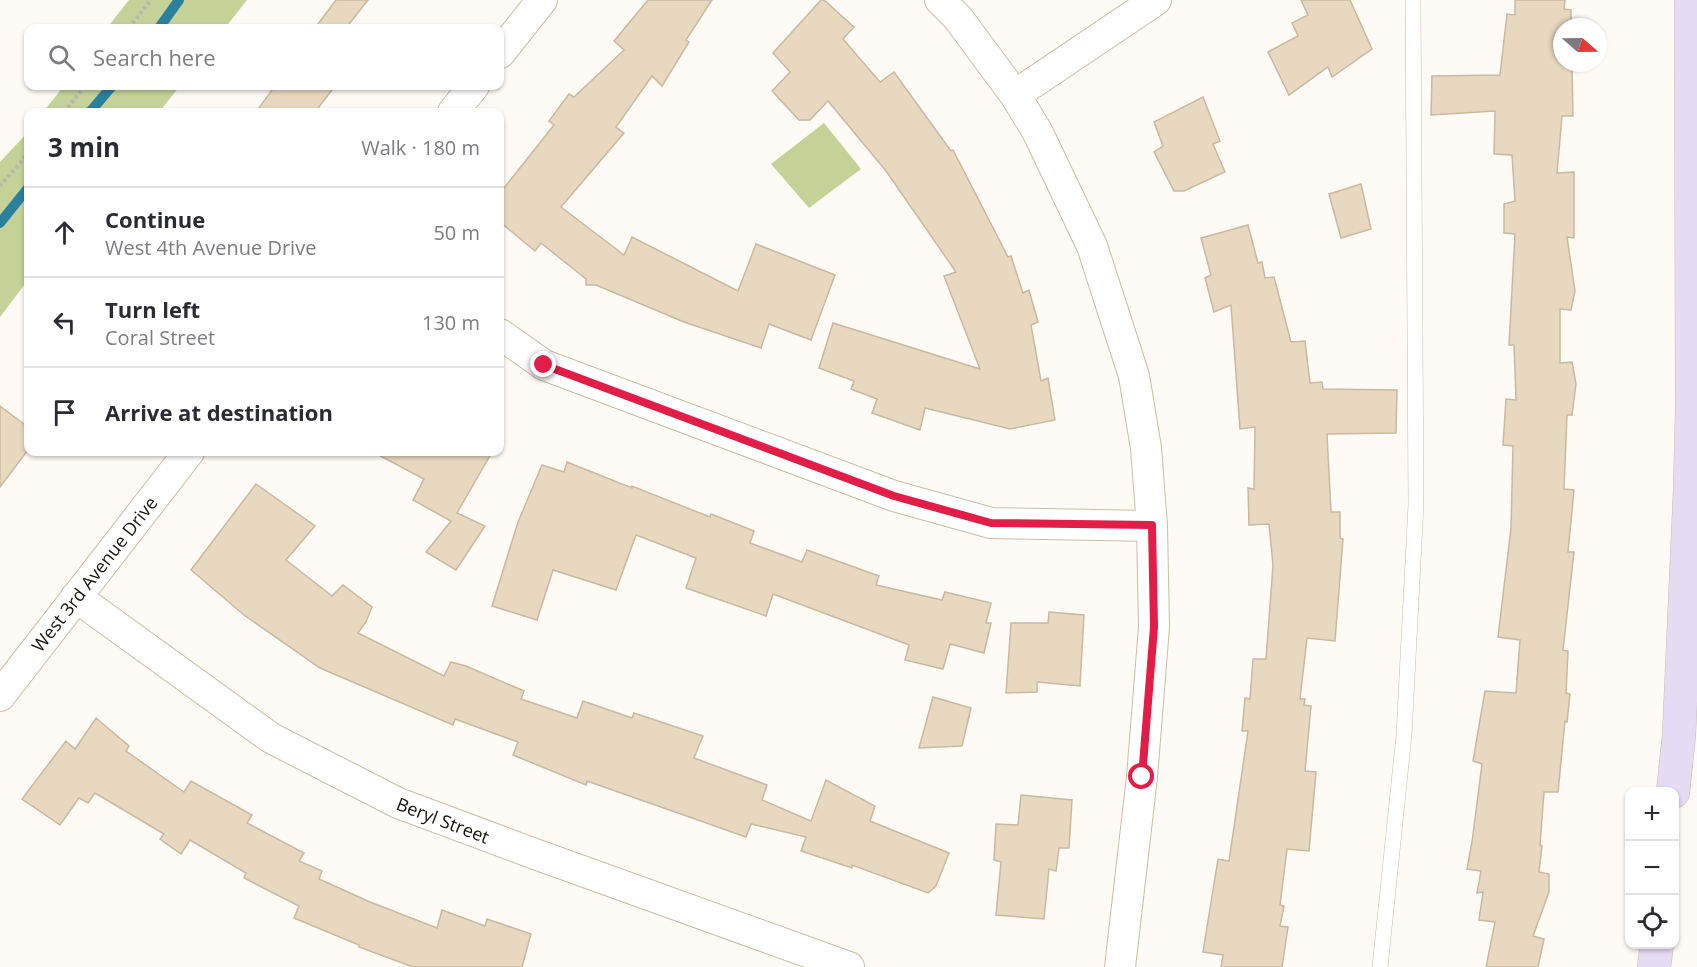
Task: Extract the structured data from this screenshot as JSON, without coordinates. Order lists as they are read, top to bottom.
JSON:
{
  "streets": {
    "street": ["West 3rd Avenue Drive", "Beryl Street"]
  },
  "crossings": [
    ["West 3rd Avenue Drive", "Beryl Street"]
  ],
  "north": "right",
  "page": {
    "search": "Search here",
    "heading": ["3 min", "Walk · 180 m"],
    "list": [
      ["Continue", "West 4th Avenue Drive", "50 m"],
      ["Turn left", "Coral Street", "130 m"],
      "Arrive at destination"
    ],
    "map_buttons": ["+", "−"]
  }
}
